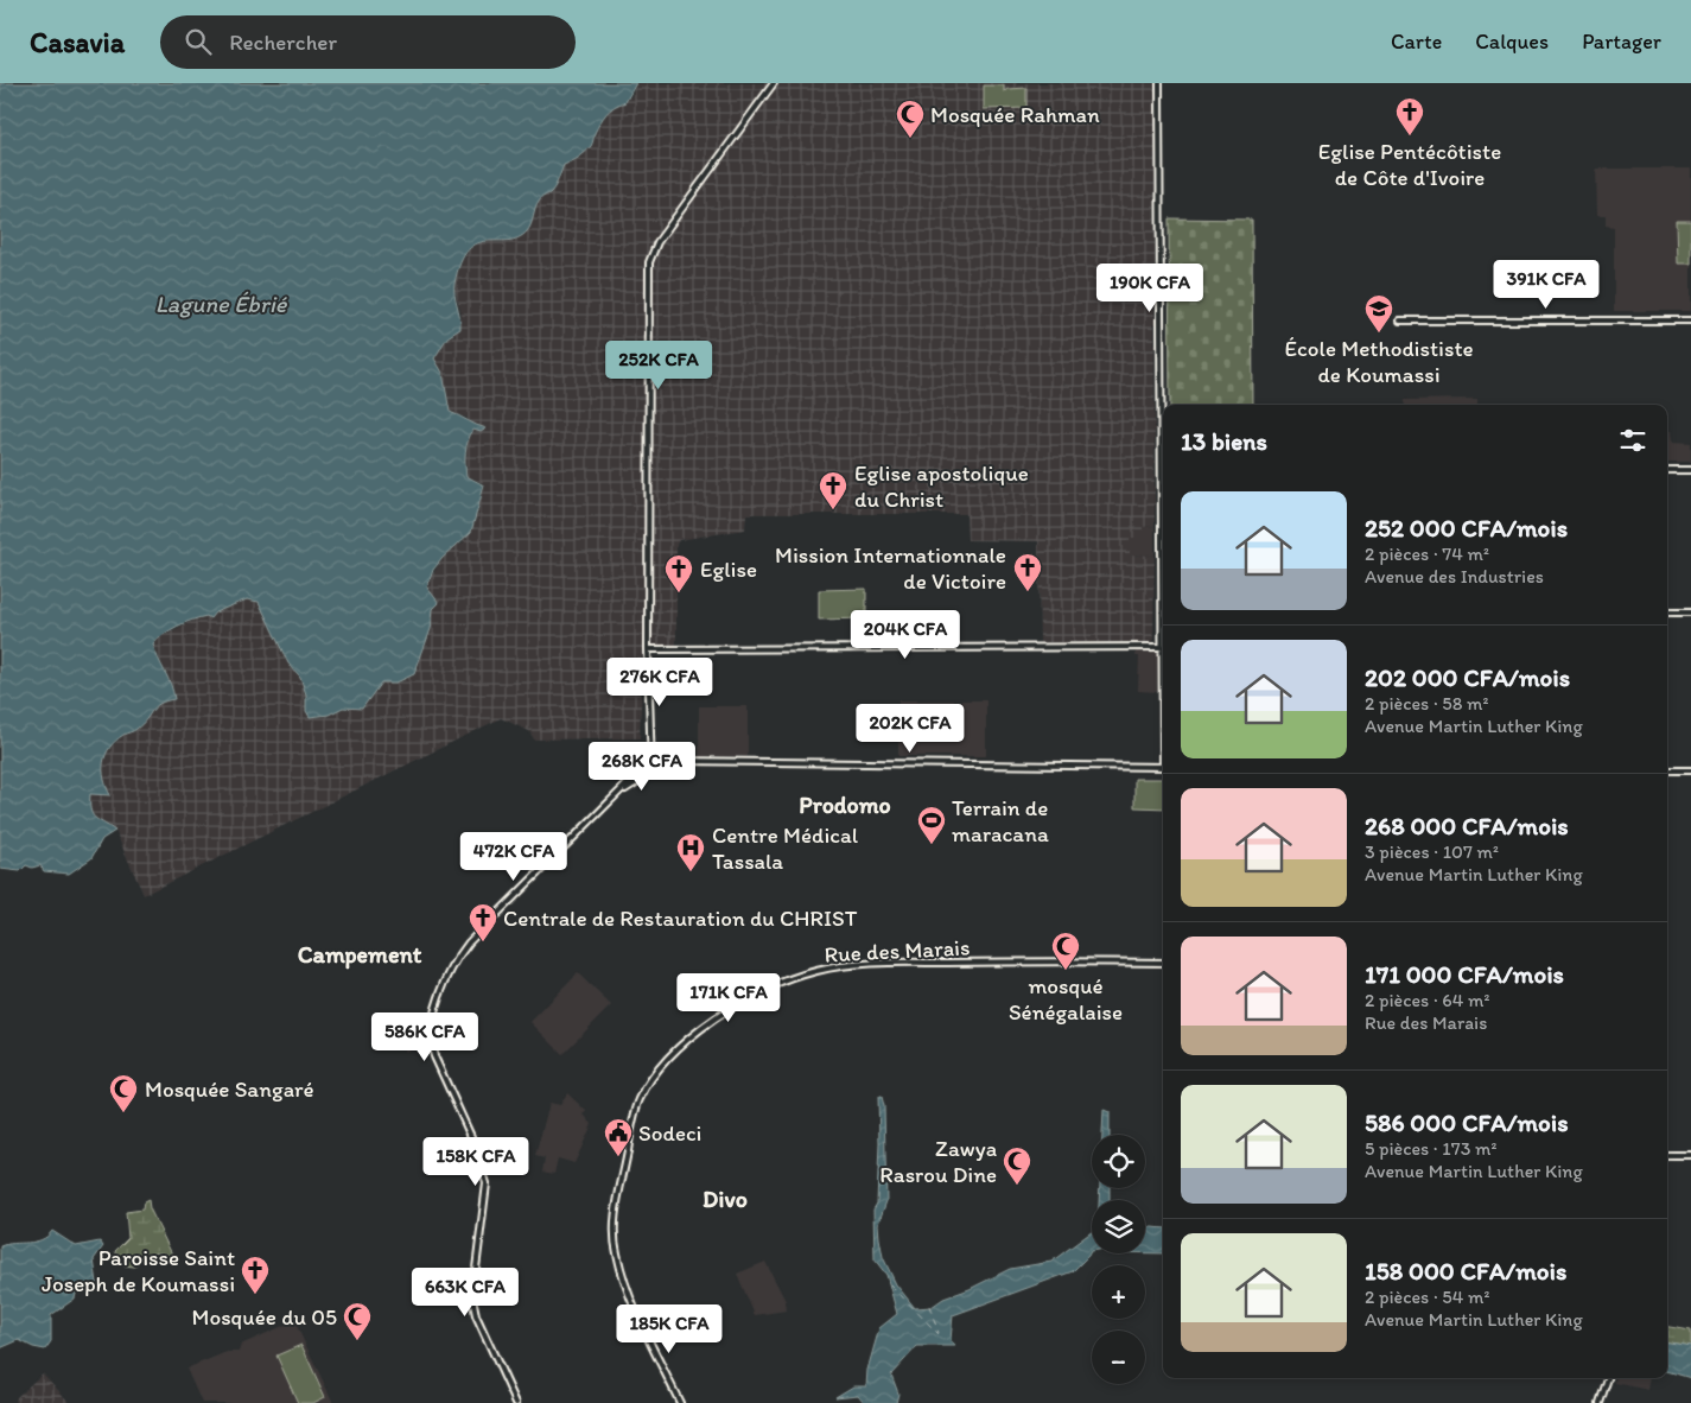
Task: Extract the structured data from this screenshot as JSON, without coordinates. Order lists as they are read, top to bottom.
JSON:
{
  "streets": {
    "street": ["Rue des Marais"]
  },
  "districts": ["Prodomo", "Campement", "Divo"],
  "water": ["Lagune Ébrié"],
  "places": {
    "church": [
      "Eglise Pentécôtiste de Côte d'Ivoire",
      "Eglise apostolique du Christ",
      "Mission Internationnale de Victoire",
      "Eglise",
      "Centrale de Restauration du CHRIST",
      "Paroisse Saint Joseph de Koumassi"
    ],
    "mosque": [
      "Mosquée Rahman",
      "mosqué Sénégalaise",
      "Mosquée Sangaré",
      "Zawya Rasrou Dine",
      "Mosquée du 05"
    ],
    "school or university": ["École Methodististe de Koumassi"],
    "sports": ["Terrain de maracana"],
    "hospital": ["Centre Médical Tassala"],
    "public building": ["Sodeci"]
  },
  "page": {
    "header": "Casavia",
    "search": "Rechercher",
    "nav": ["Carte", "Calques", "Partager"],
    "price": [
      "391K CFA",
      "190K CFA",
      "252K CFA",
      "204K CFA",
      "276K CFA",
      "202K CFA",
      "268K CFA",
      "472K CFA",
      "171K CFA",
      "586K CFA",
      "158K CFA",
      "663K CFA",
      "185K CFA"
    ],
    "heading": "13 biens",
    "list": [
      {
        "name": "252 000 CFA/mois",
        "note": "2 pièces · 74 m² · Avenue des Industries"
      },
      {
        "name": "202 000 CFA/mois",
        "note": "2 pièces · 58 m² · Avenue Martin Luther King"
      },
      {
        "name": "268 000 CFA/mois",
        "note": "3 pièces · 107 m² · Avenue Martin Luther King"
      },
      {
        "name": "171 000 CFA/mois",
        "note": "2 pièces · 64 m² · Rue des Marais"
      },
      {
        "name": "586 000 CFA/mois",
        "note": "5 pièces · 173 m² · Avenue Martin Luther King"
      },
      {
        "name": "158 000 CFA/mois",
        "note": "2 pièces · 54 m² · Avenue Martin Luther King"
      }
    ],
    "map_buttons": ["+", "−"]
  }
}
